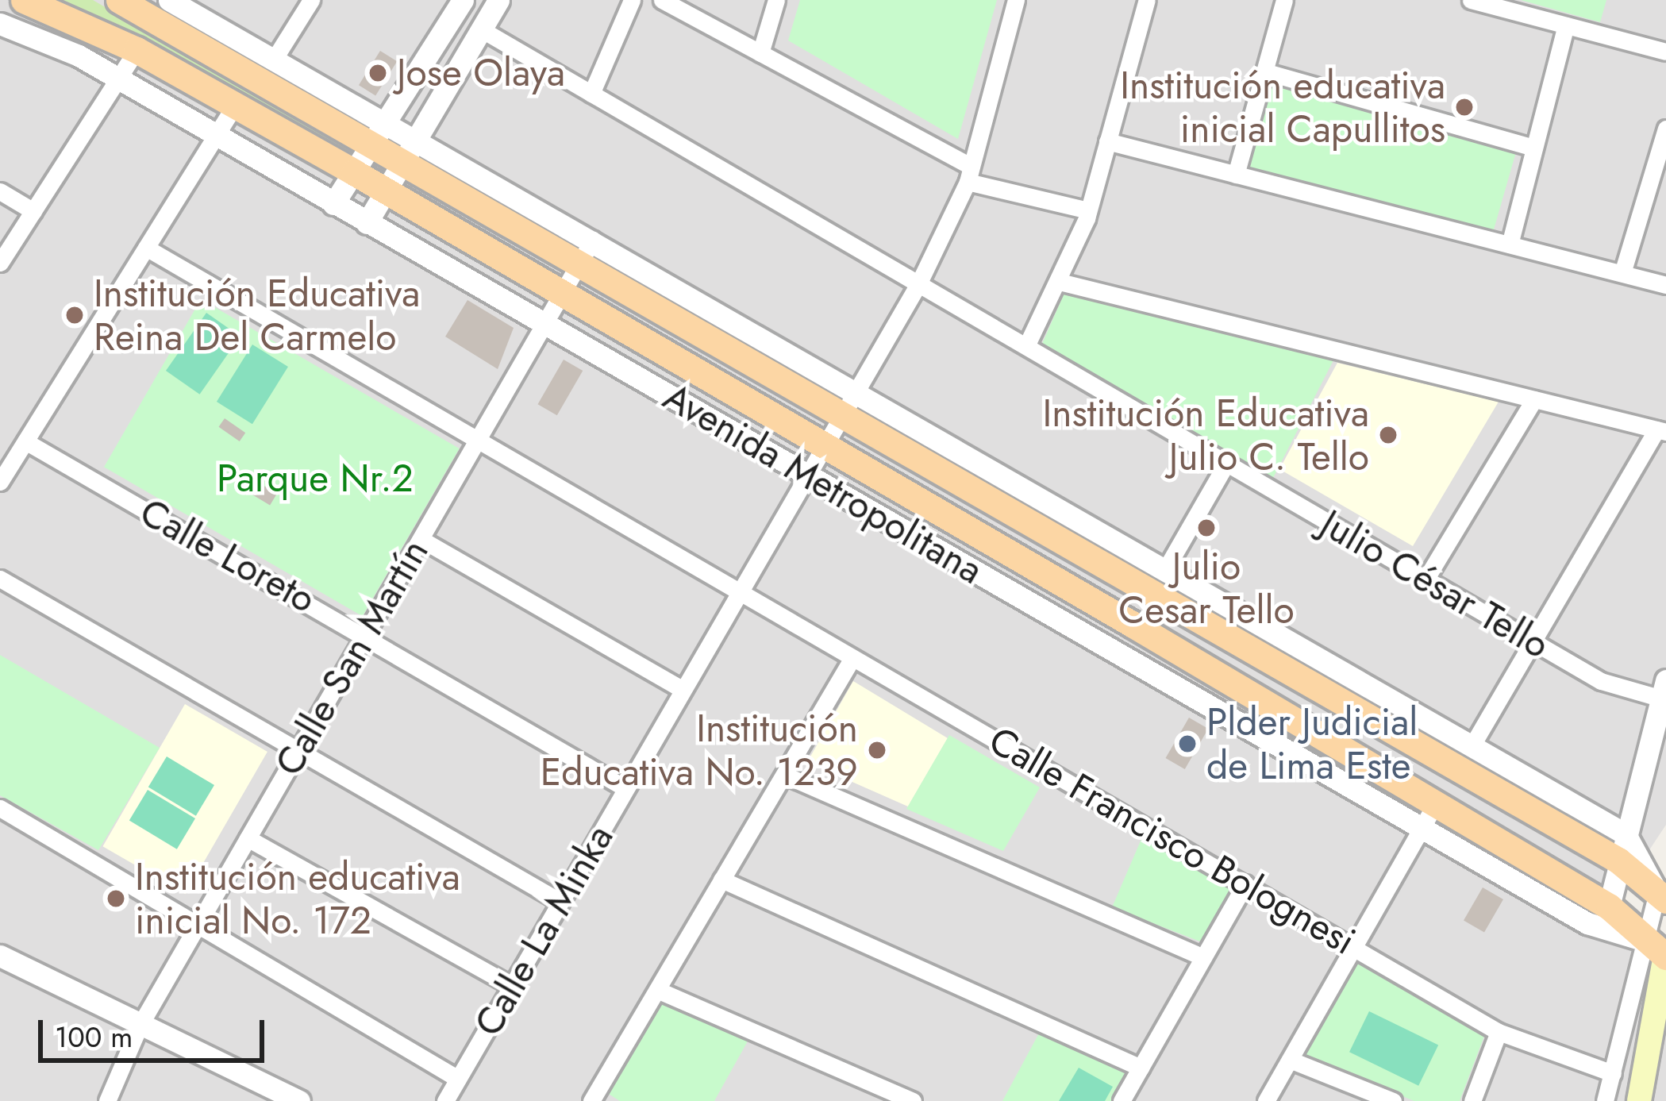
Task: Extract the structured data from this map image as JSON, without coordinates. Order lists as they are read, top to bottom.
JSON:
{
  "streets": {
    "main road": ["Avenida Metropolitana"],
    "street": [
      "Calle Loreto",
      "Julio César Tello",
      "Calle San Martín",
      "Calle Francisco Bolognesi",
      "Calle La Minka"
    ]
  },
  "crossings": [
    ["Avenida Metropolitana", "Calle San Martín"],
    ["Avenida Metropolitana", "Calle La Minka"],
    ["Calle Loreto", "Calle San Martín"],
    ["Calle Loreto", "Calle La Minka"],
    ["Julio César Tello", "Calle La Minka"],
    ["Calle San Martín", "Calle Francisco Bolognesi"],
    ["Calle Francisco Bolognesi", "Calle La Minka"]
  ],
  "parks": ["Parque Nr.2"],
  "places": [
    "Jose Olaya",
    "Institución educativa inicial Capullitos",
    "Institución Educativa Reina Del Carmelo",
    "Institución Educativa Julio C. Tello",
    "Julio Cesar Tello",
    "Plder Judicial de Lima Este",
    "Institución Educativa No. 1239",
    "Institución educativa inicial No. 172"
  ],
  "scale_bar": "100 m"
}
